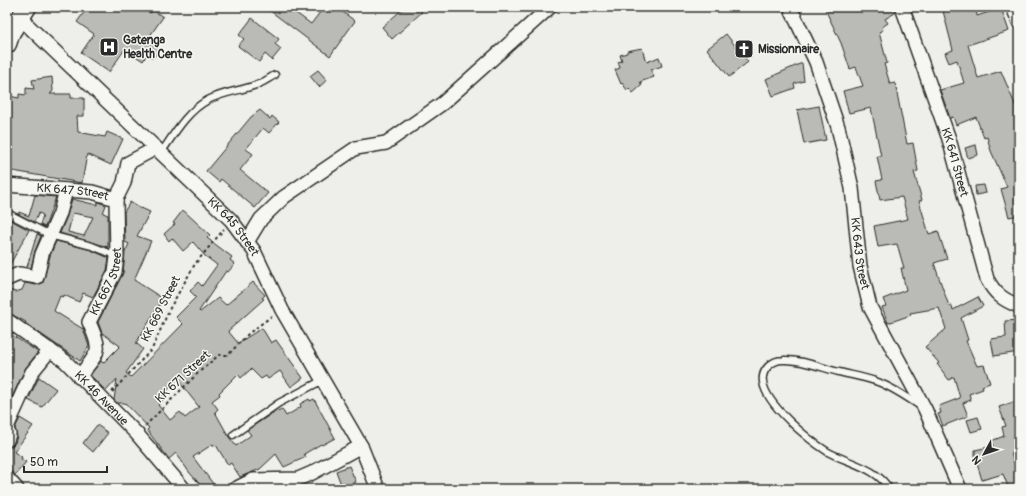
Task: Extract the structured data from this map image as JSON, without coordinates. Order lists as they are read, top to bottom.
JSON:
{
  "streets": {
    "street": [
      "KK 641 Street",
      "KK 647 Street",
      "KK 645 Street",
      "KK 643 Street",
      "KK 667 Street",
      "KK 46 Avenue"
    ],
    "path": ["KK 669 Street", "KK 671 Street"]
  },
  "crossings": [
    ["KK 647 Street", "KK 645 Street"],
    ["KK 647 Street", "KK 667 Street"],
    ["KK 645 Street", "KK 669 Street"],
    ["KK 645 Street", "KK 671 Street"],
    ["KK 667 Street", "KK 46 Avenue"],
    ["KK 669 Street", "KK 46 Avenue"],
    ["KK 671 Street", "KK 46 Avenue"]
  ],
  "places": {
    "hospital": ["Gatenga Health Centre"],
    "church": ["Missionnaire"]
  },
  "scale_bar": "50 m",
  "north": "bottom left"
}
